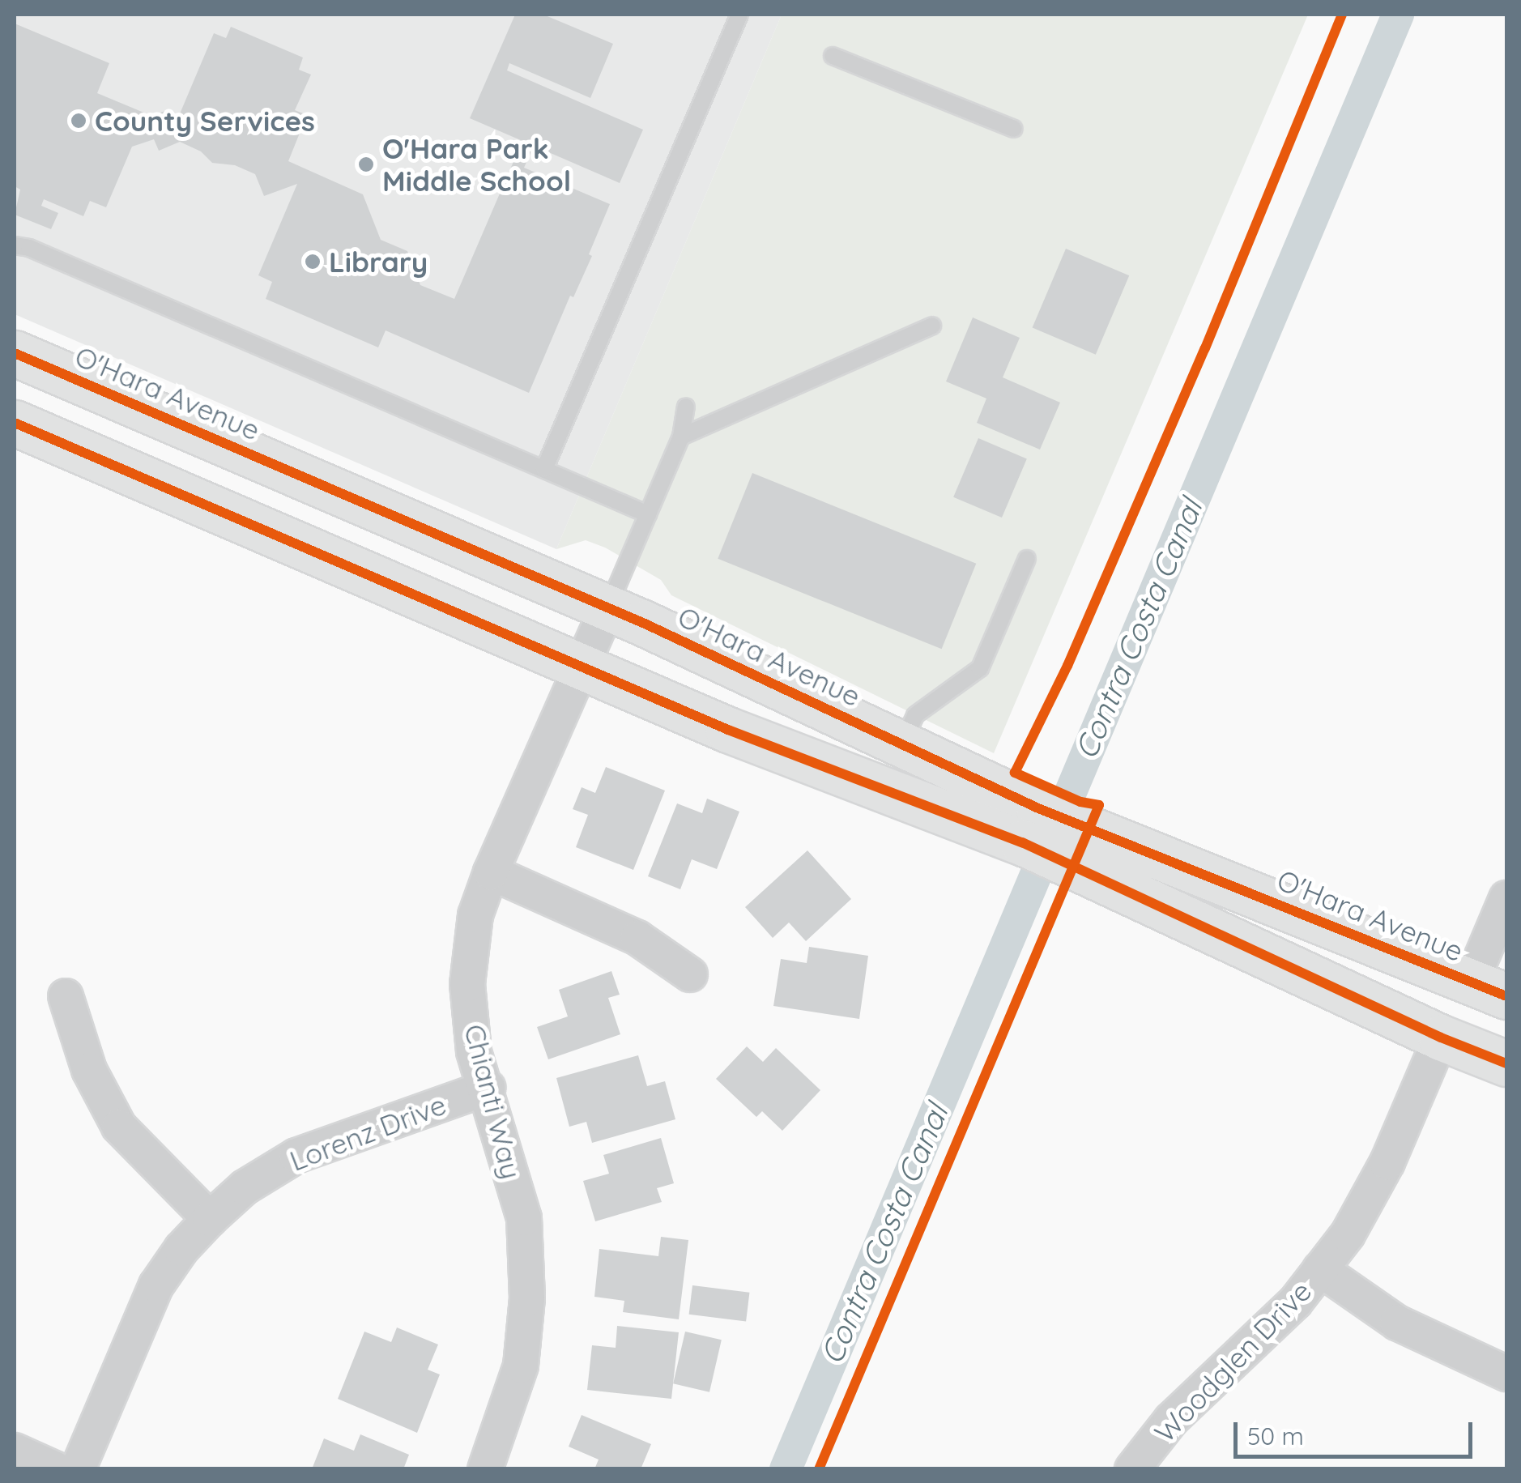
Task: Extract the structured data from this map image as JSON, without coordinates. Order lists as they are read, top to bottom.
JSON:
{
  "streets": {
    "main road": ["O'Hara Avenue"],
    "street": ["Chianti Way", "Lorenz Drive", "Woodglen Drive"]
  },
  "crossings": [
    ["O'Hara Avenue", "Chianti Way"],
    ["O'Hara Avenue", "Woodglen Drive"],
    ["Chianti Way", "Lorenz Drive"]
  ],
  "water": ["Contra Costa Canal"],
  "places": ["County Services", "O'Hara Park Middle School", "Library"],
  "scale_bar": "50 m"
}
